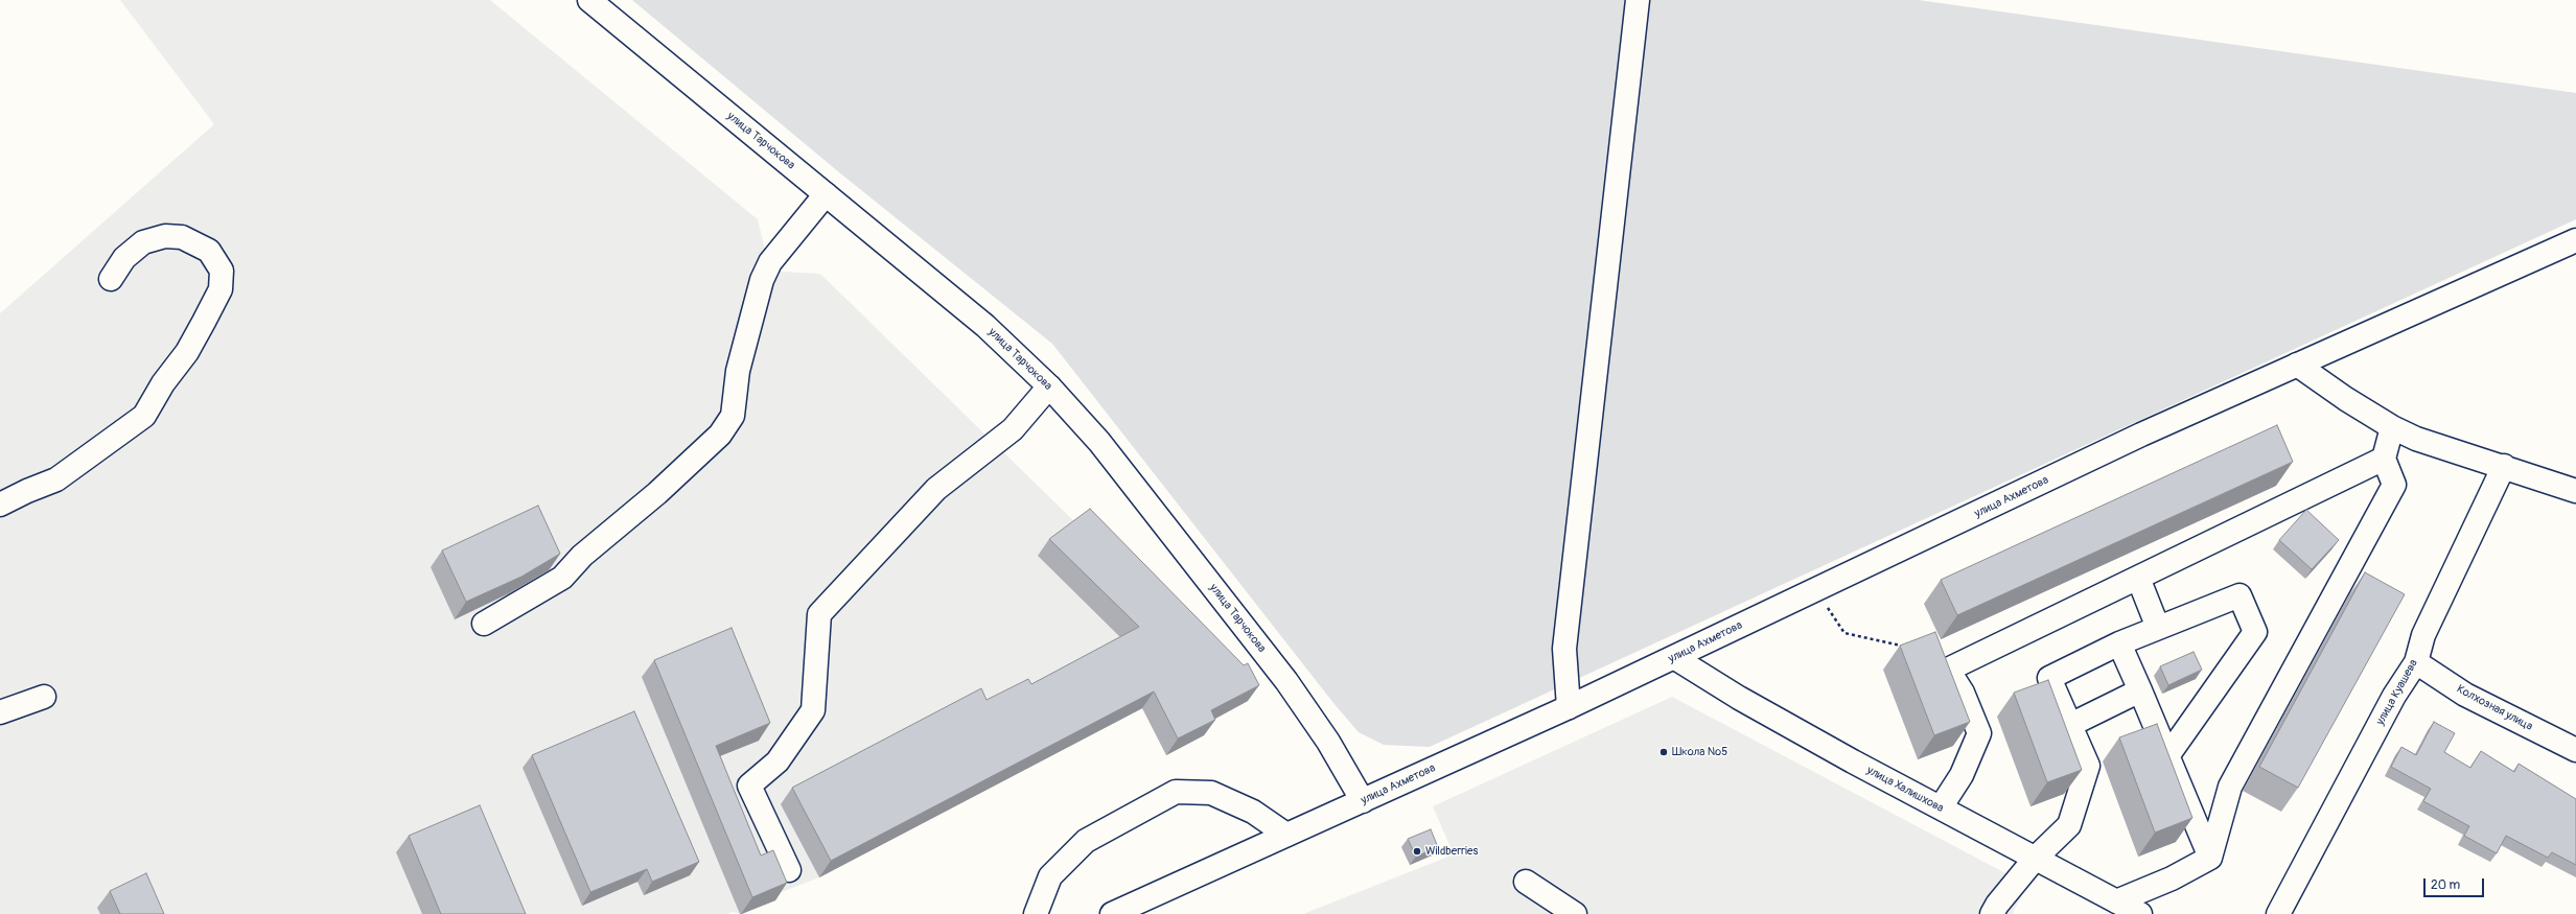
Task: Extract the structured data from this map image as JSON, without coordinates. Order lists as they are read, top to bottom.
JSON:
{
  "streets": {
    "main road": [
      "улица Тарчокова",
      "улица Ахметова",
      "улица Куашева",
      "Колхозная улица",
      "улица Халишхова"
    ]
  },
  "crossings": [
    ["улица Тарчокова", "улица Ахметова"],
    ["улица Ахметова", "улица Халишхова"],
    ["улица Куашева", "Колхозная улица"]
  ],
  "places": ["Школа №5", "Wildberries"],
  "scale_bar": "20 m"
}
